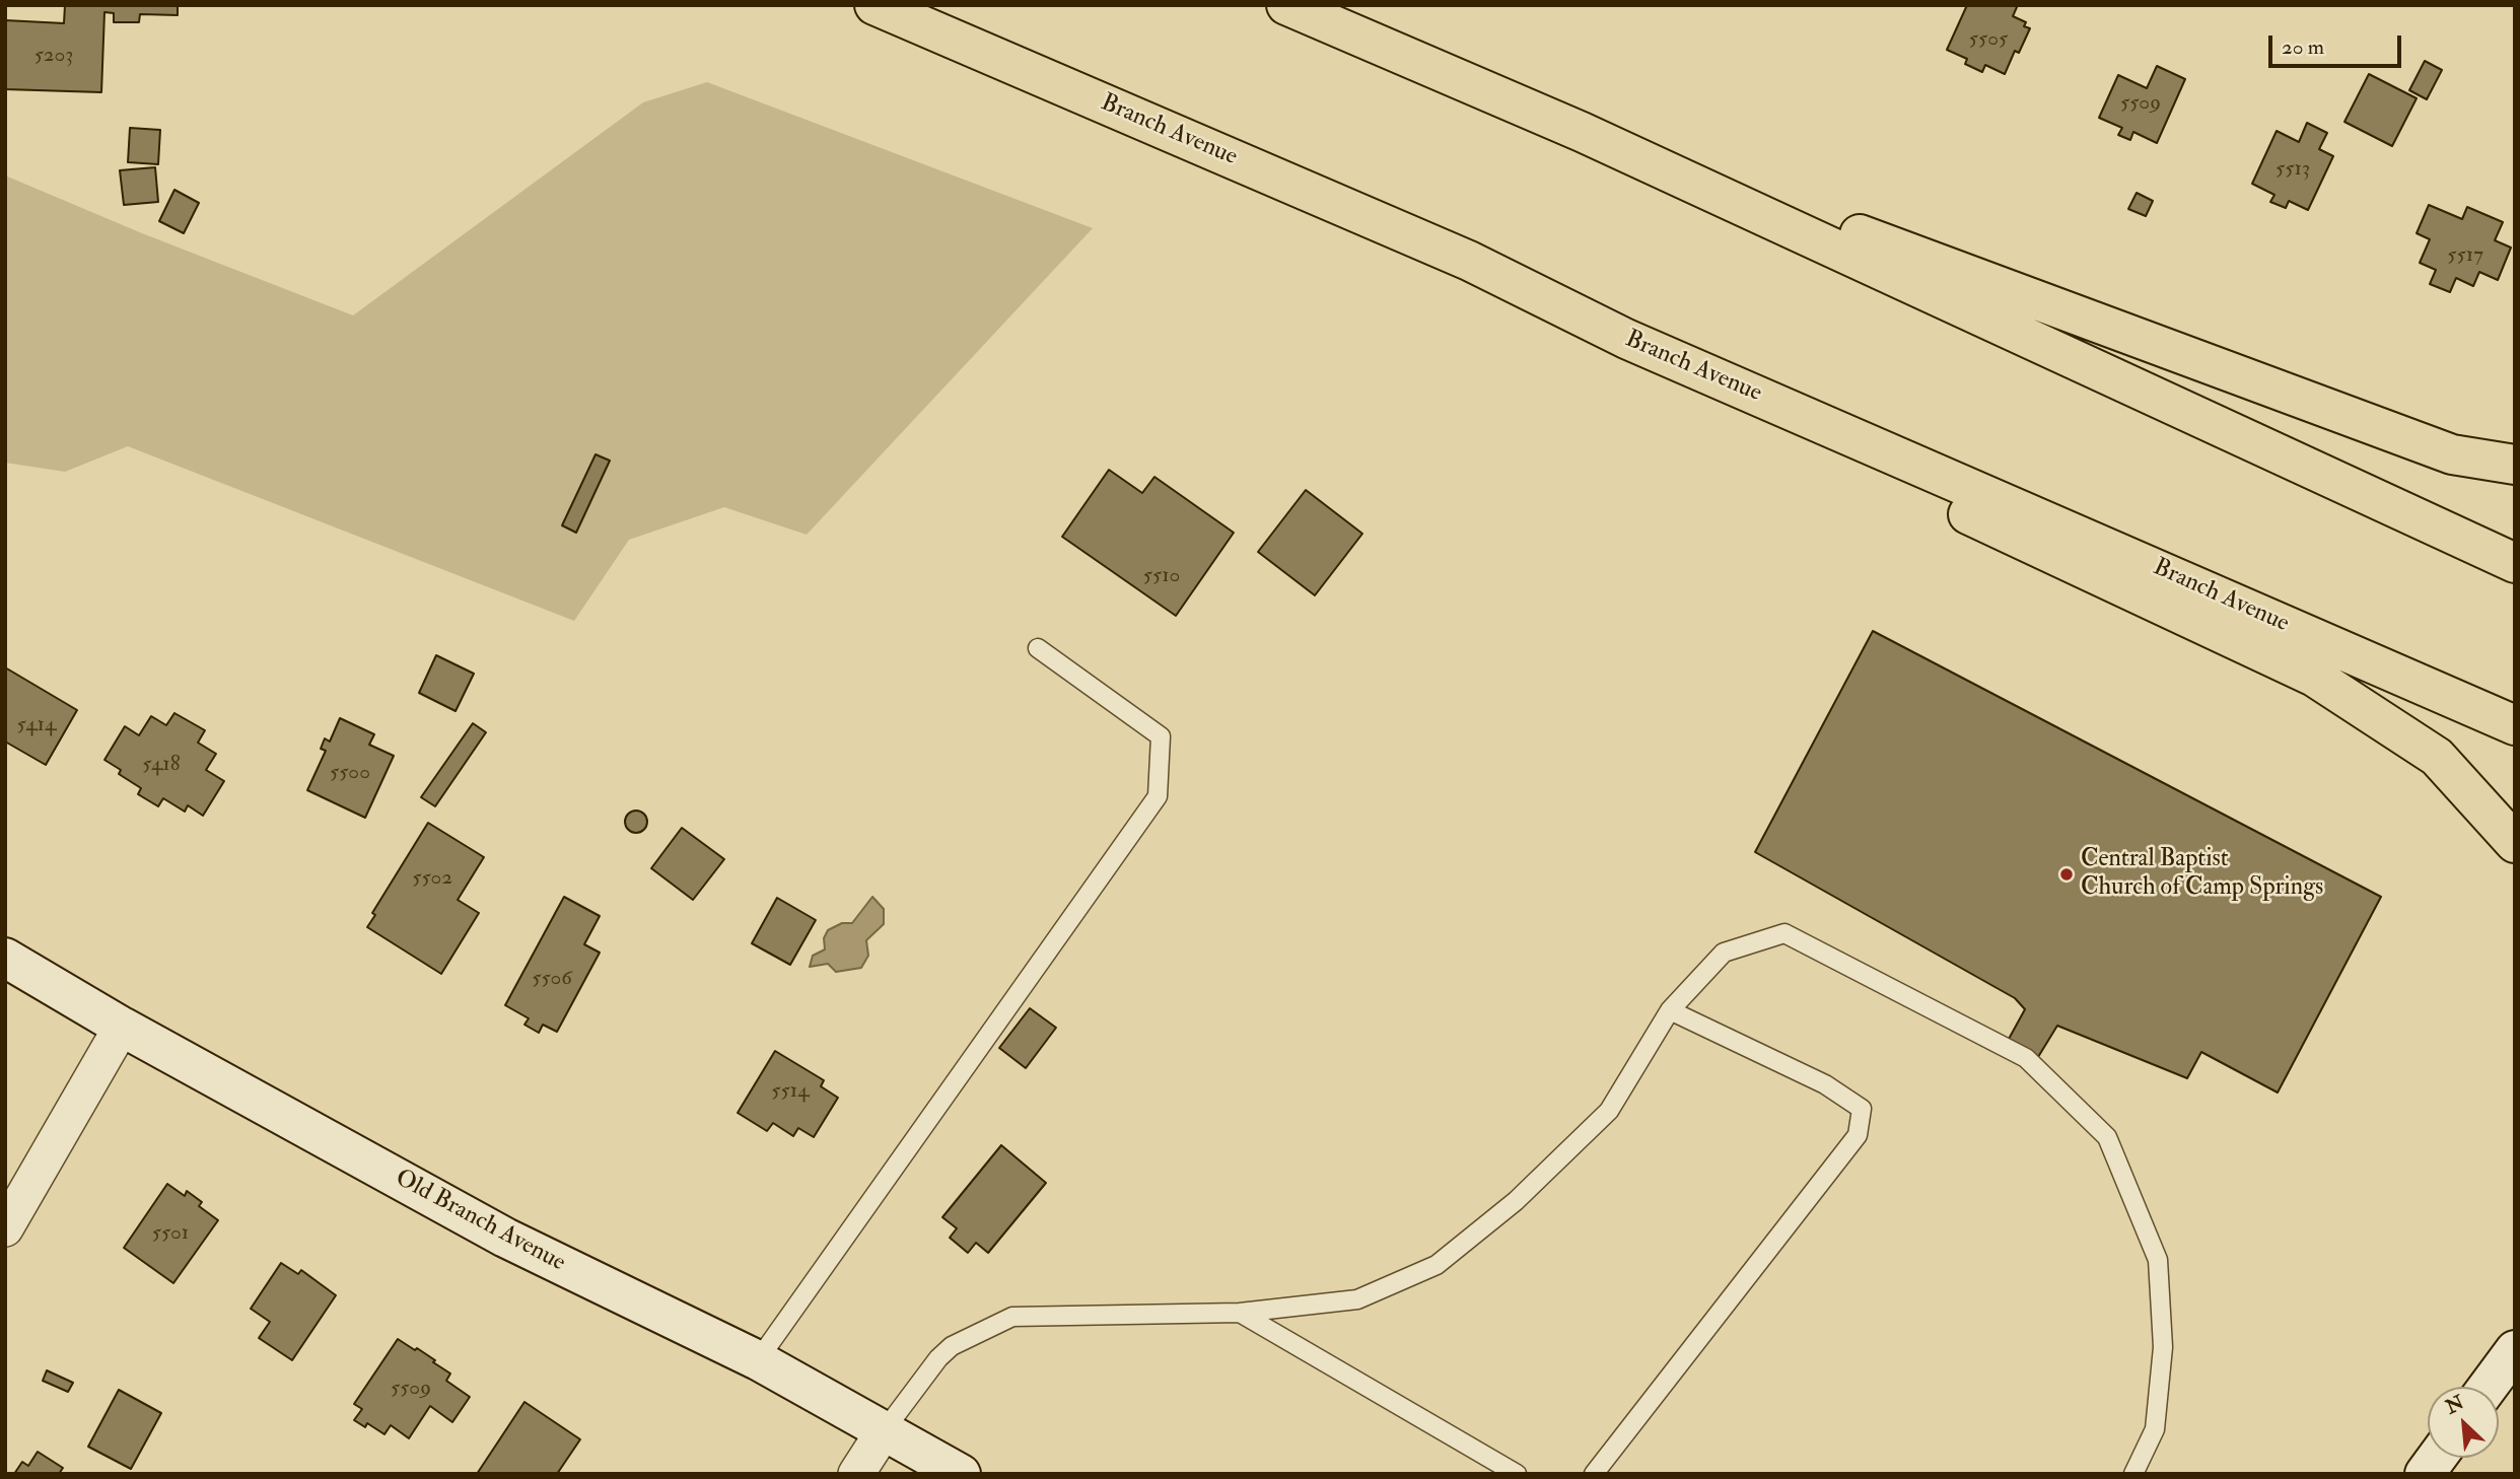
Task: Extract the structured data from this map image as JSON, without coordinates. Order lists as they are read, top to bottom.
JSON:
{
  "streets": {
    "highway": ["Branch Avenue"],
    "street": ["Old Branch Avenue"]
  },
  "places": ["Central Baptist Church of Camp Springs"],
  "house_numbers": [
    "5505",
    "5203",
    "5509",
    "5513",
    "5517",
    "5510",
    "5414",
    "5418",
    "5500",
    "5502",
    "5506",
    "5514",
    "5501",
    "5509"
  ],
  "scale_bar": "20 m",
  "north": "top left"
}
